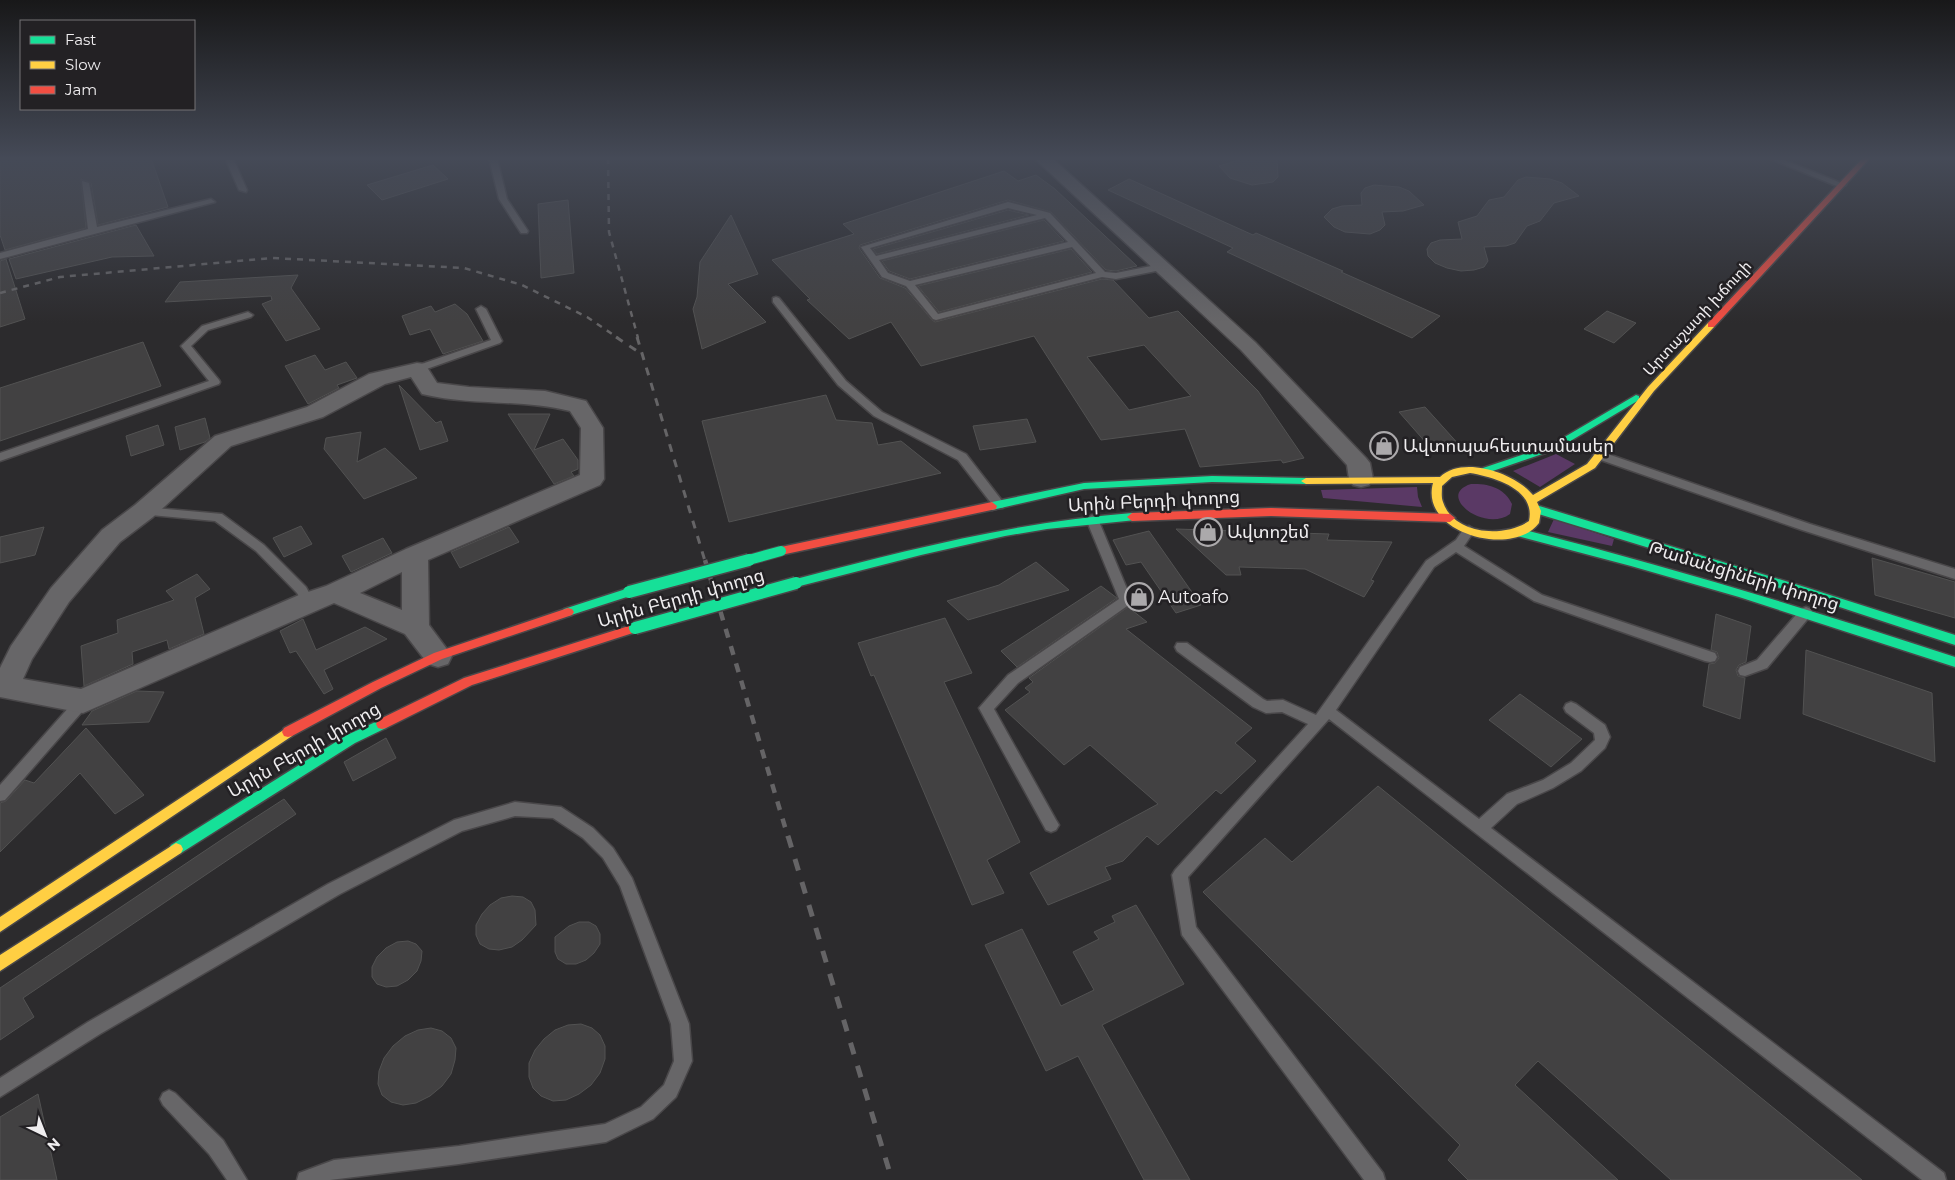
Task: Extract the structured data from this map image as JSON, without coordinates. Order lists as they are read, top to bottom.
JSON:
{
  "streets": {
    "main road": ["Արտաշատի խճուղի", "Արին Բերդի փողոց", "Թամանցիների փողոց"]
  },
  "crossings": [
    ["Արտաշատի խճուղի", "Արին Բերդի փողոց"],
    ["Արտաշատի խճուղի", "Թամանցիների փողոց"],
    ["Արին Բերդի փողոց", "Թամանցիների փողոց"]
  ],
  "places": {
    "shop": ["Ավտոպահեստամասեր", "Ավտոշեմ", "Autoafo"]
  },
  "legend": ["Fast", "Slow", "Jam"],
  "north": "bottom right"
}
